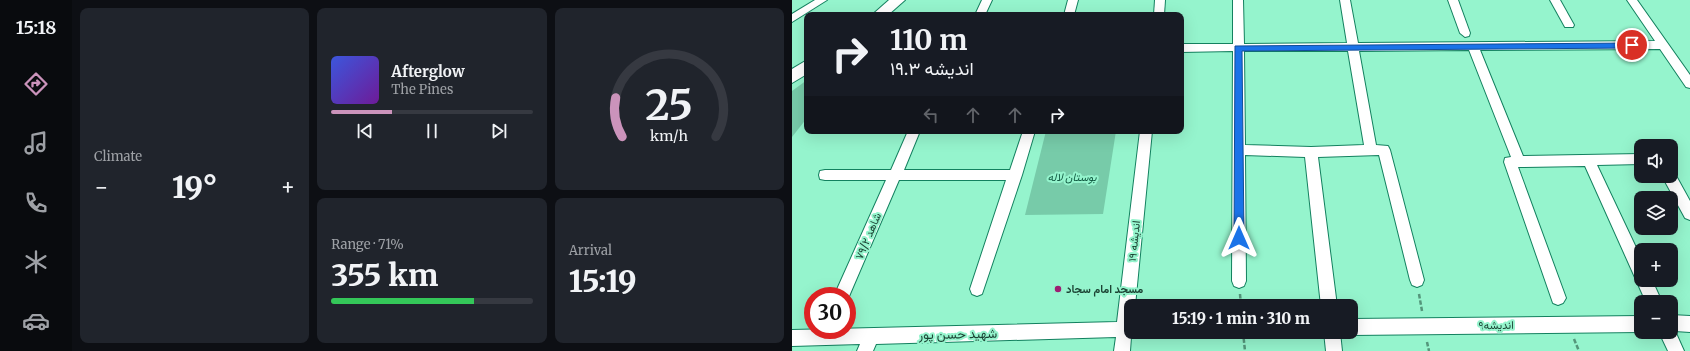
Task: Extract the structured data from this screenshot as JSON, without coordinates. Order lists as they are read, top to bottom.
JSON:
{
  "streets": {
    "street": [
      "شاهد ۷۹/۲",
      "اندیشه ۱۹",
      "اندیشه۹",
      "شهید حسن پور"
    ]
  },
  "parks": ["بوستان لاله"],
  "places": ["مسجد امام سجاد"],
  "page": {
    "tabs": "15:18",
    "tile": [
      "Climate",
      ["Range · 71%", "355 km"],
      ["Arrival", "15:19"]
    ],
    "turn": ["110 m", "اندیشه ۱۹.۳"],
    "song": ["Afterglow", "The Pines"],
    "map_buttons": ["+", "−"],
    "heat": ["−", "19°", "+"],
    "limit": "30",
    "trip": "15:19 · 1 min · 310 m",
    "gauge": ["25", "km/h"]
  }
}
